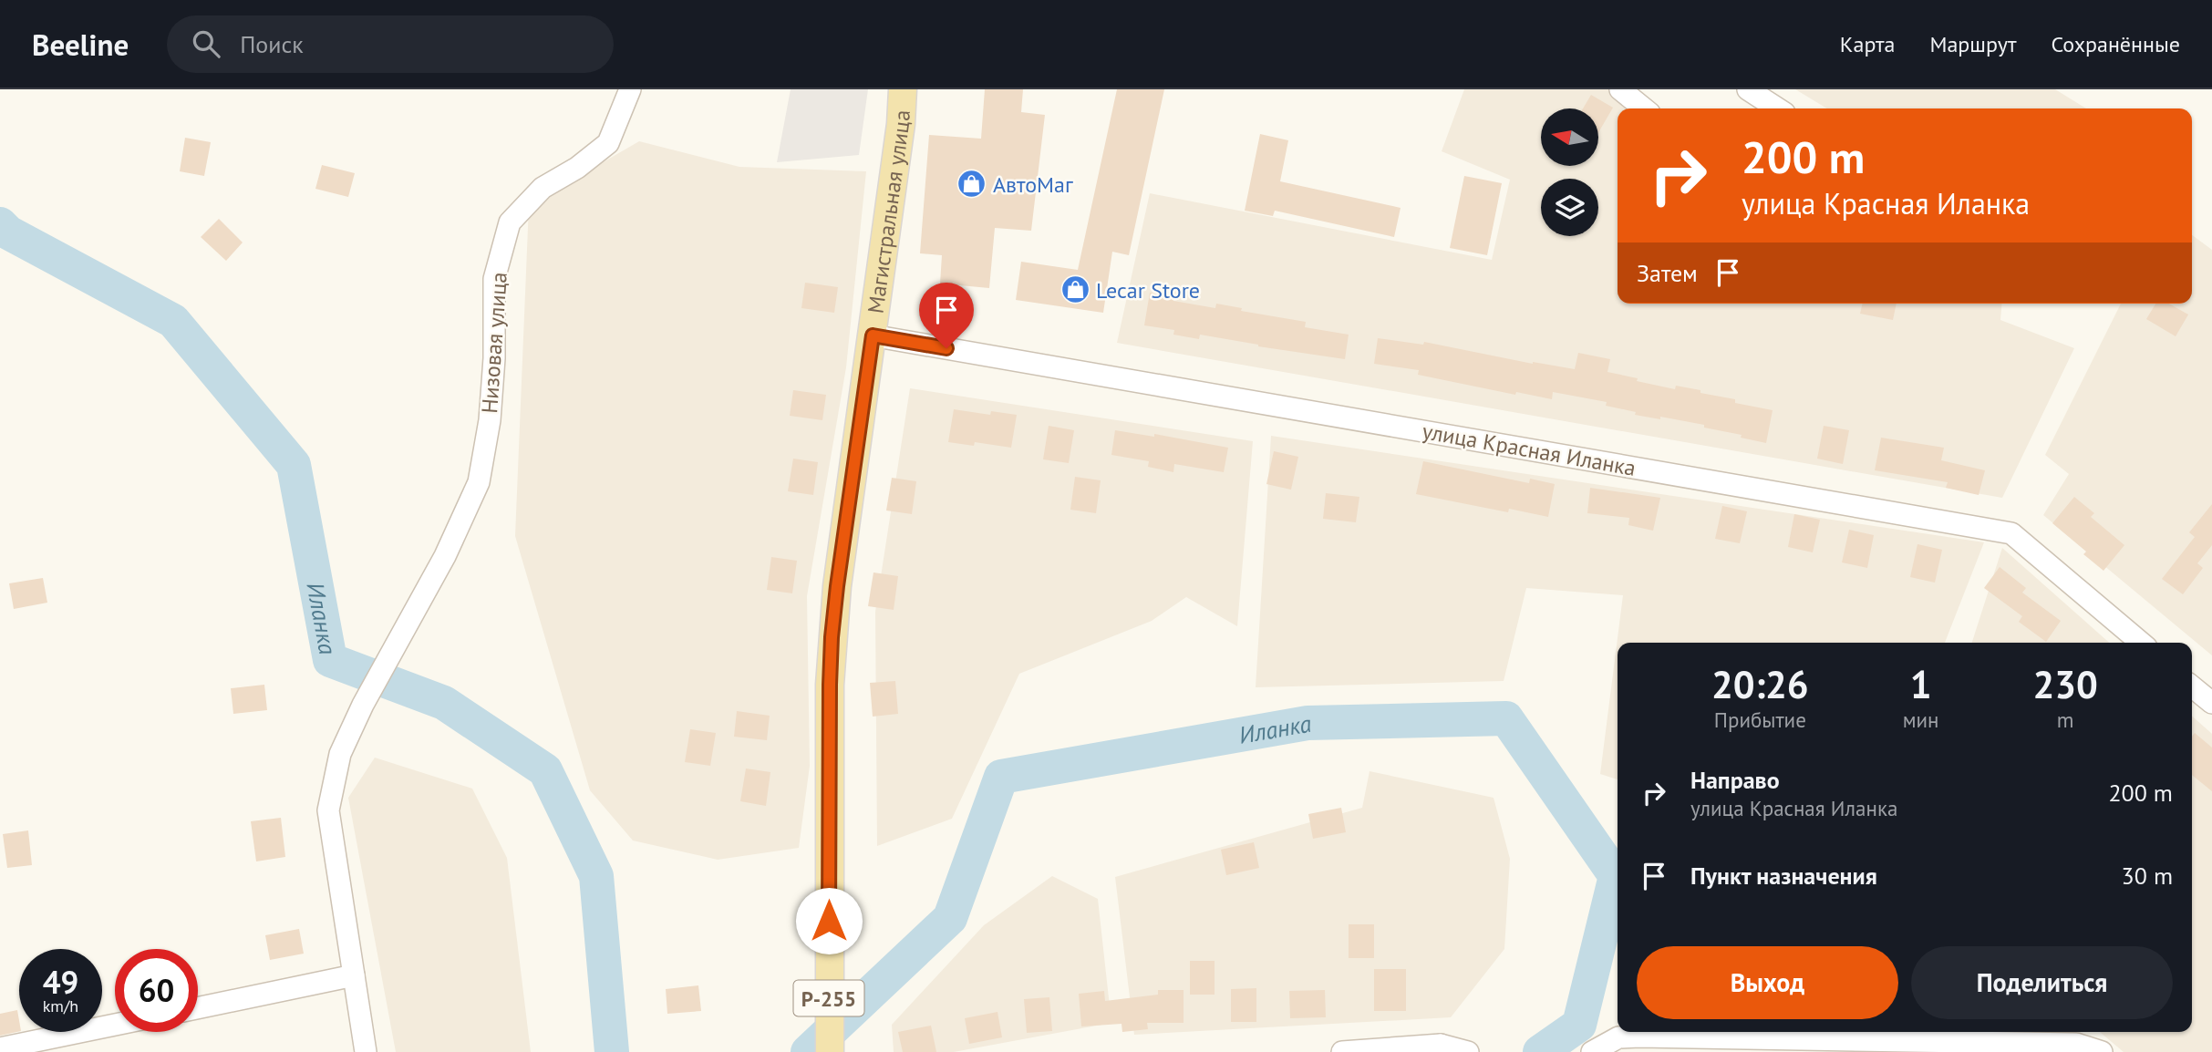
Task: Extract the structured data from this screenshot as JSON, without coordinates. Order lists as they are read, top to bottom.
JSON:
{
  "streets": {
    "main road": ["Магистральная улица", "Р-255"],
    "street": ["Низовая улица", "улица Красная Иланка"]
  },
  "crossings": [
    ["Магистральная улица", "улица Красная Иланка"]
  ],
  "water": ["Иланка"],
  "places": {
    "shop": ["АвтоМаг", "Lecar Store"]
  },
  "north": "left",
  "page": {
    "header": "Beeline",
    "search": "Поиск",
    "nav": ["Карта", "Маршрут", "Сохранённые"],
    "turn": ["200 m", "улица Красная Иланка"],
    "then": "Затем",
    "eta": [
      "20:26",
      "Прибытие",
      "1",
      "мин",
      "230",
      "m"
    ],
    "list": [
      {
        "name": "Направо",
        "note": "улица Красная Иланка",
        "value": "200 m"
      },
      {
        "name": "Пункт назначения",
        "value": "30 m"
      }
    ],
    "buttons": ["Выход", "Поделиться"],
    "speed": "49 km/h",
    "limit": "60"
  }
}
